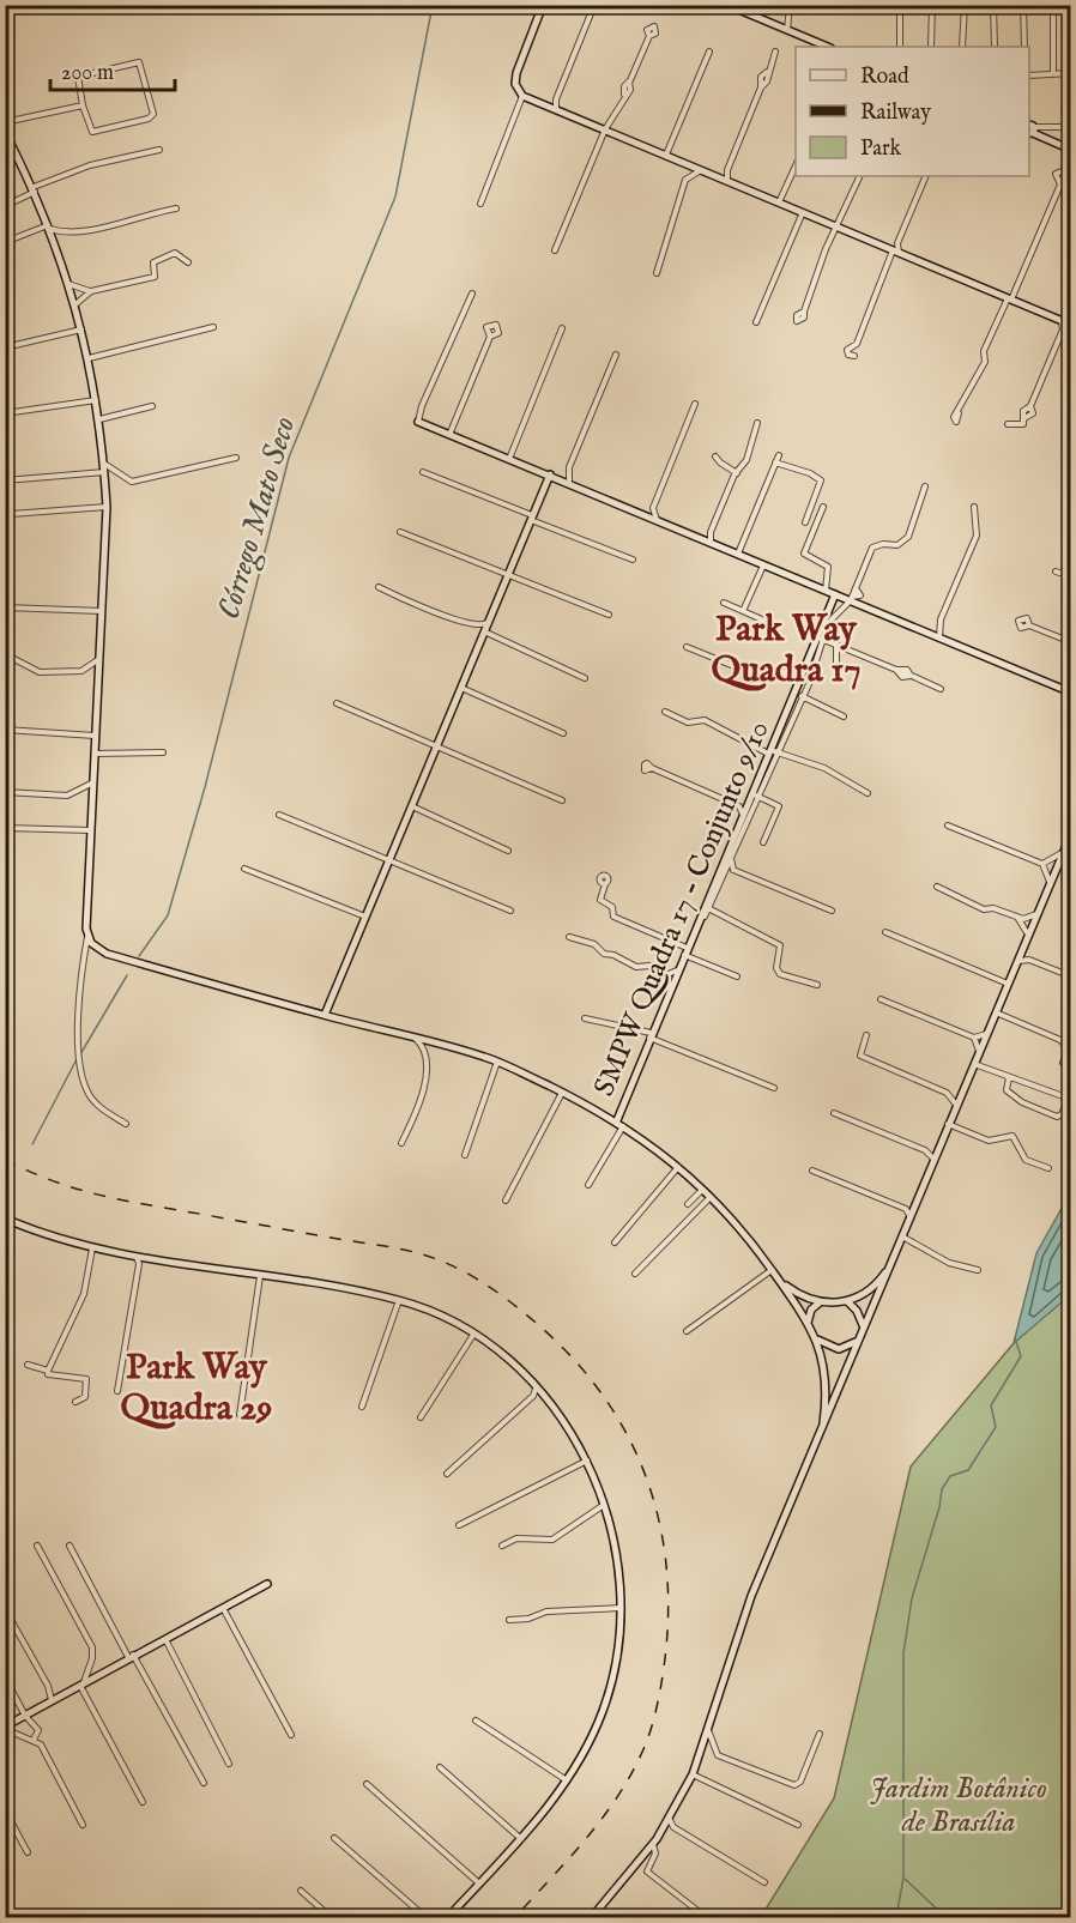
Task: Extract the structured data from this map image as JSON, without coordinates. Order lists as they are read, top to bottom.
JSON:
{
  "streets": {
    "street": ["SMPW Quadra 17 - Conjunto 9/10"]
  },
  "districts": ["Park Way Quadra 17", "Park Way Quadra 29"],
  "water": ["Córrego Mato Seco"],
  "parks": ["Jardim Botânico de Brasília"],
  "legend": ["Road", "Railway", "Park"],
  "scale_bar": "200 m"
}
